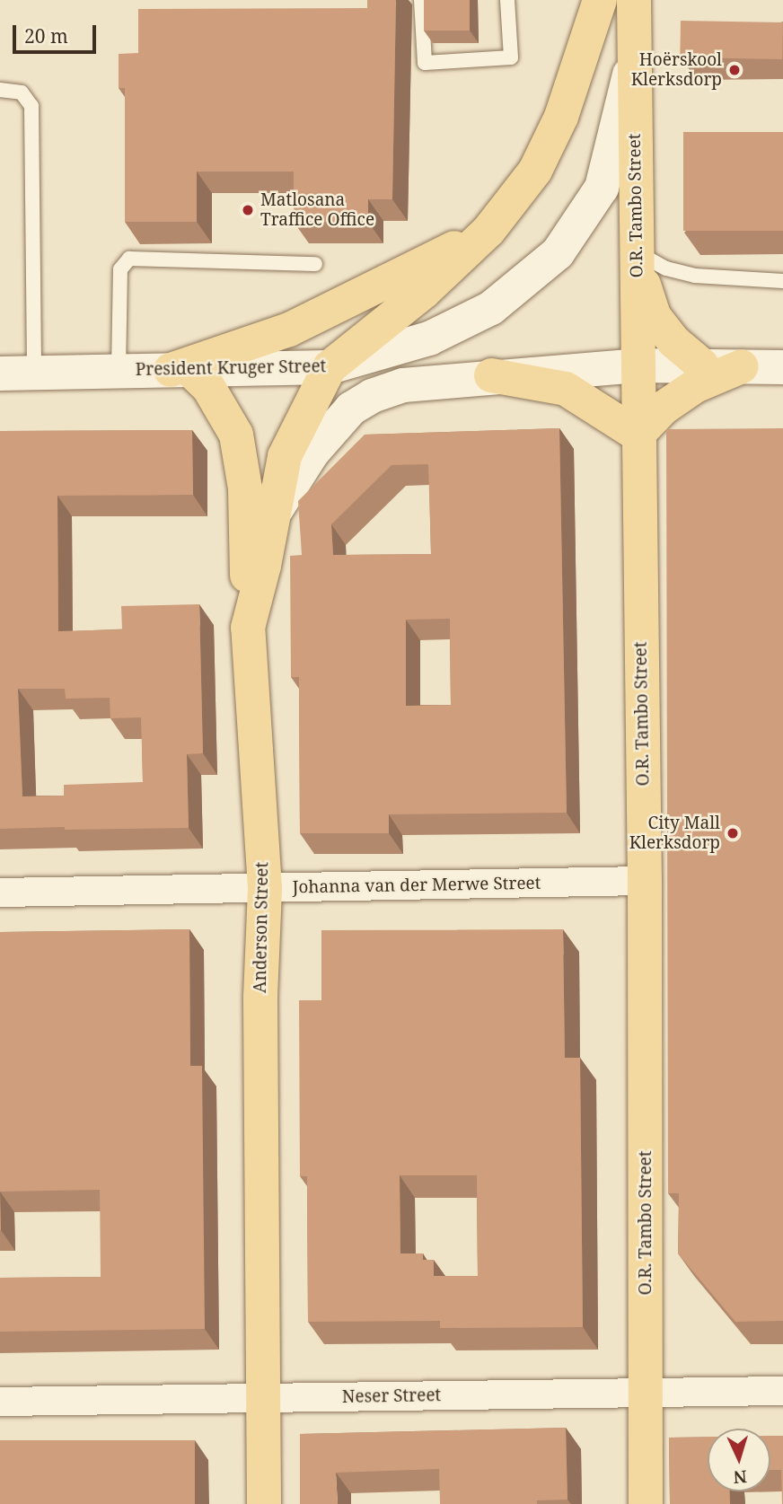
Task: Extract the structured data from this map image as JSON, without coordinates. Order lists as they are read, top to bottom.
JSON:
{
  "streets": {
    "main road": ["O.R. Tambo Street", "Anderson Street"],
    "street": ["President Kruger Street", "Johanna van der Merwe Street", "Neser Street"]
  },
  "crossings": [
    ["O.R. Tambo Street", "President Kruger Street"],
    ["O.R. Tambo Street", "Johanna van der Merwe Street"],
    ["O.R. Tambo Street", "Neser Street"],
    ["President Kruger Street", "Anderson Street"],
    ["Johanna van der Merwe Street", "Anderson Street"],
    ["Anderson Street", "Neser Street"]
  ],
  "places": ["Hoërskool Klerksdorp", "Matlosana Traffice Office", "City Mall Klerksdorp"],
  "scale_bar": "20 m",
  "north": "bottom"
}
